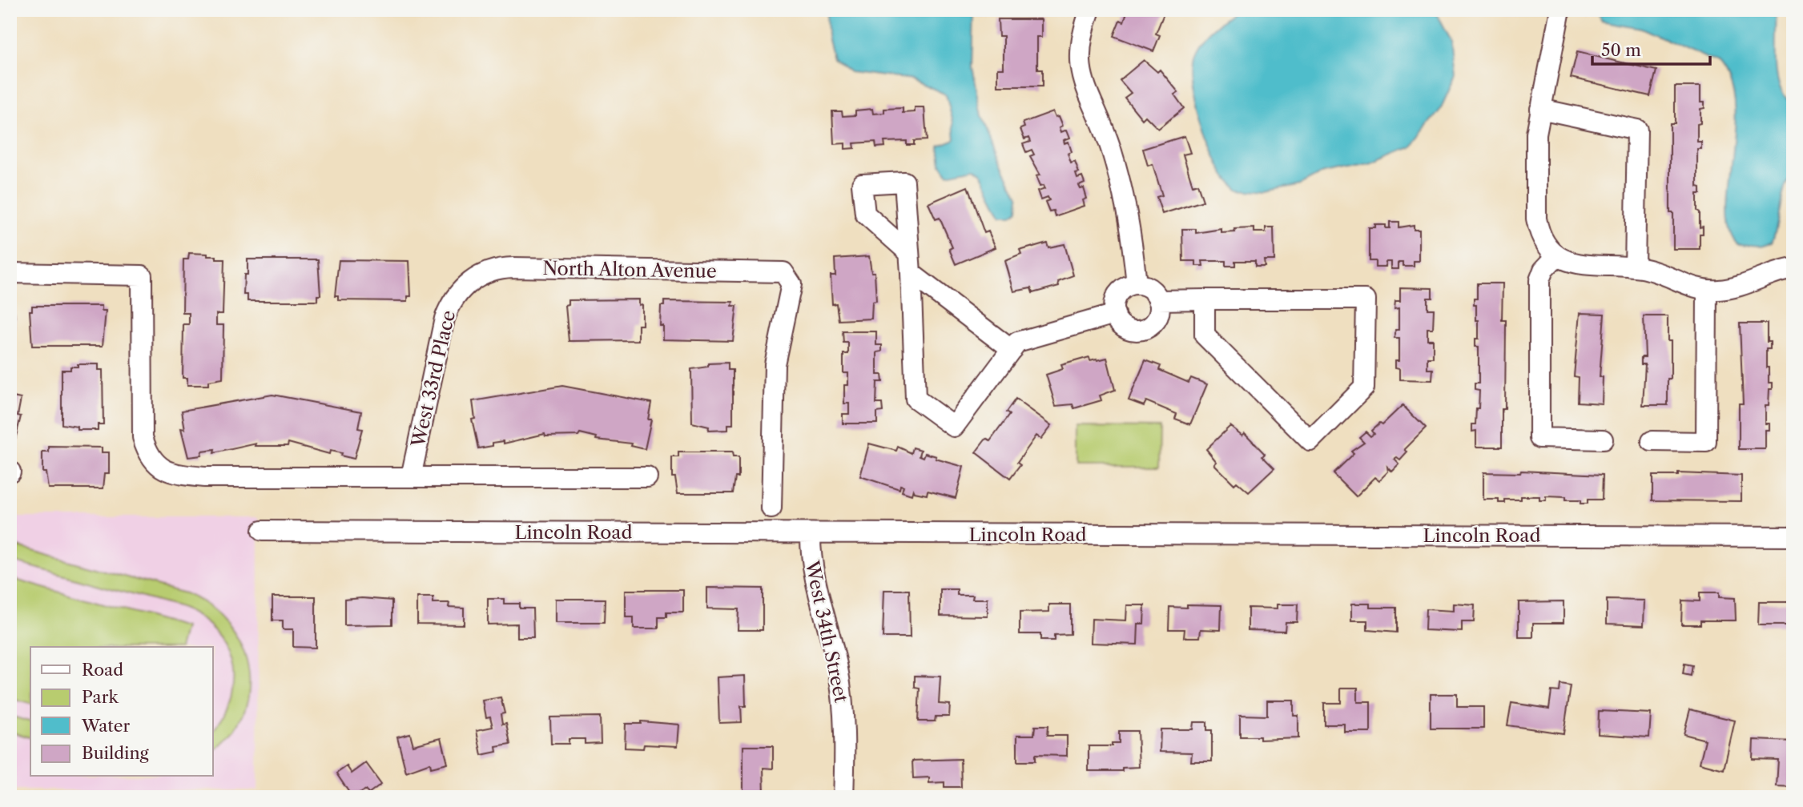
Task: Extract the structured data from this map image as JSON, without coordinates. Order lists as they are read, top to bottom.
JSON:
{
  "streets": {
    "street": [
      "North Alton Avenue",
      "West 33rd Place",
      "Lincoln Road",
      "West 34th Street"
    ]
  },
  "crossings": [
    ["North Alton Avenue", "West 33rd Place"],
    ["Lincoln Road", "West 34th Street"]
  ],
  "legend": [
    "Road",
    "Park",
    "Water",
    "Building"
  ],
  "scale_bar": "50 m"
}
